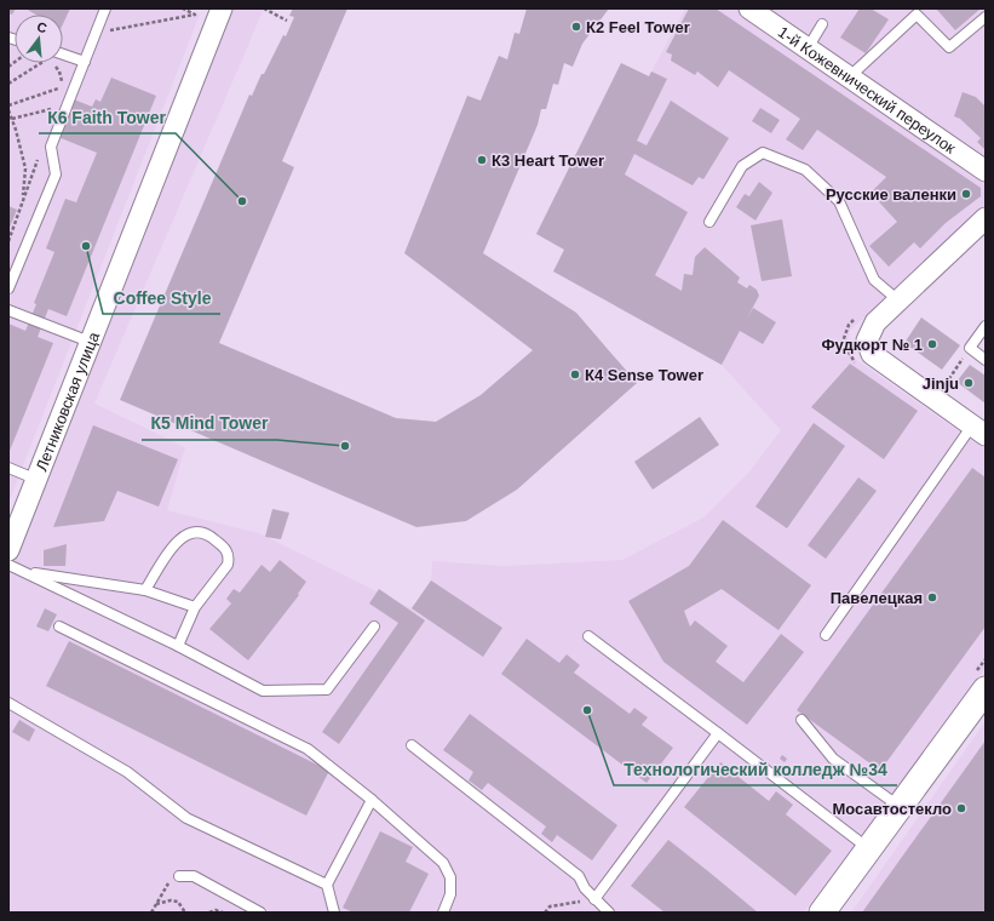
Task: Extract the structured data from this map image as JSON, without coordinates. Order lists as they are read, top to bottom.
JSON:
{
  "streets": {
    "street": ["1-й Кожевнический переулок", "Летниковская улица"]
  },
  "places": [
    "К2 Feel Tower",
    "К3 Heart Tower",
    "Русские валенки",
    "К6 Faith Tower",
    "Coffee Style",
    "Фудкорт № 1",
    "К4 Sense Tower",
    "Jinju",
    "К5 Mind Tower",
    "Павелецкая",
    "Технологический колледж №34",
    "Мосавтостекло"
  ],
  "north": "top"
}
